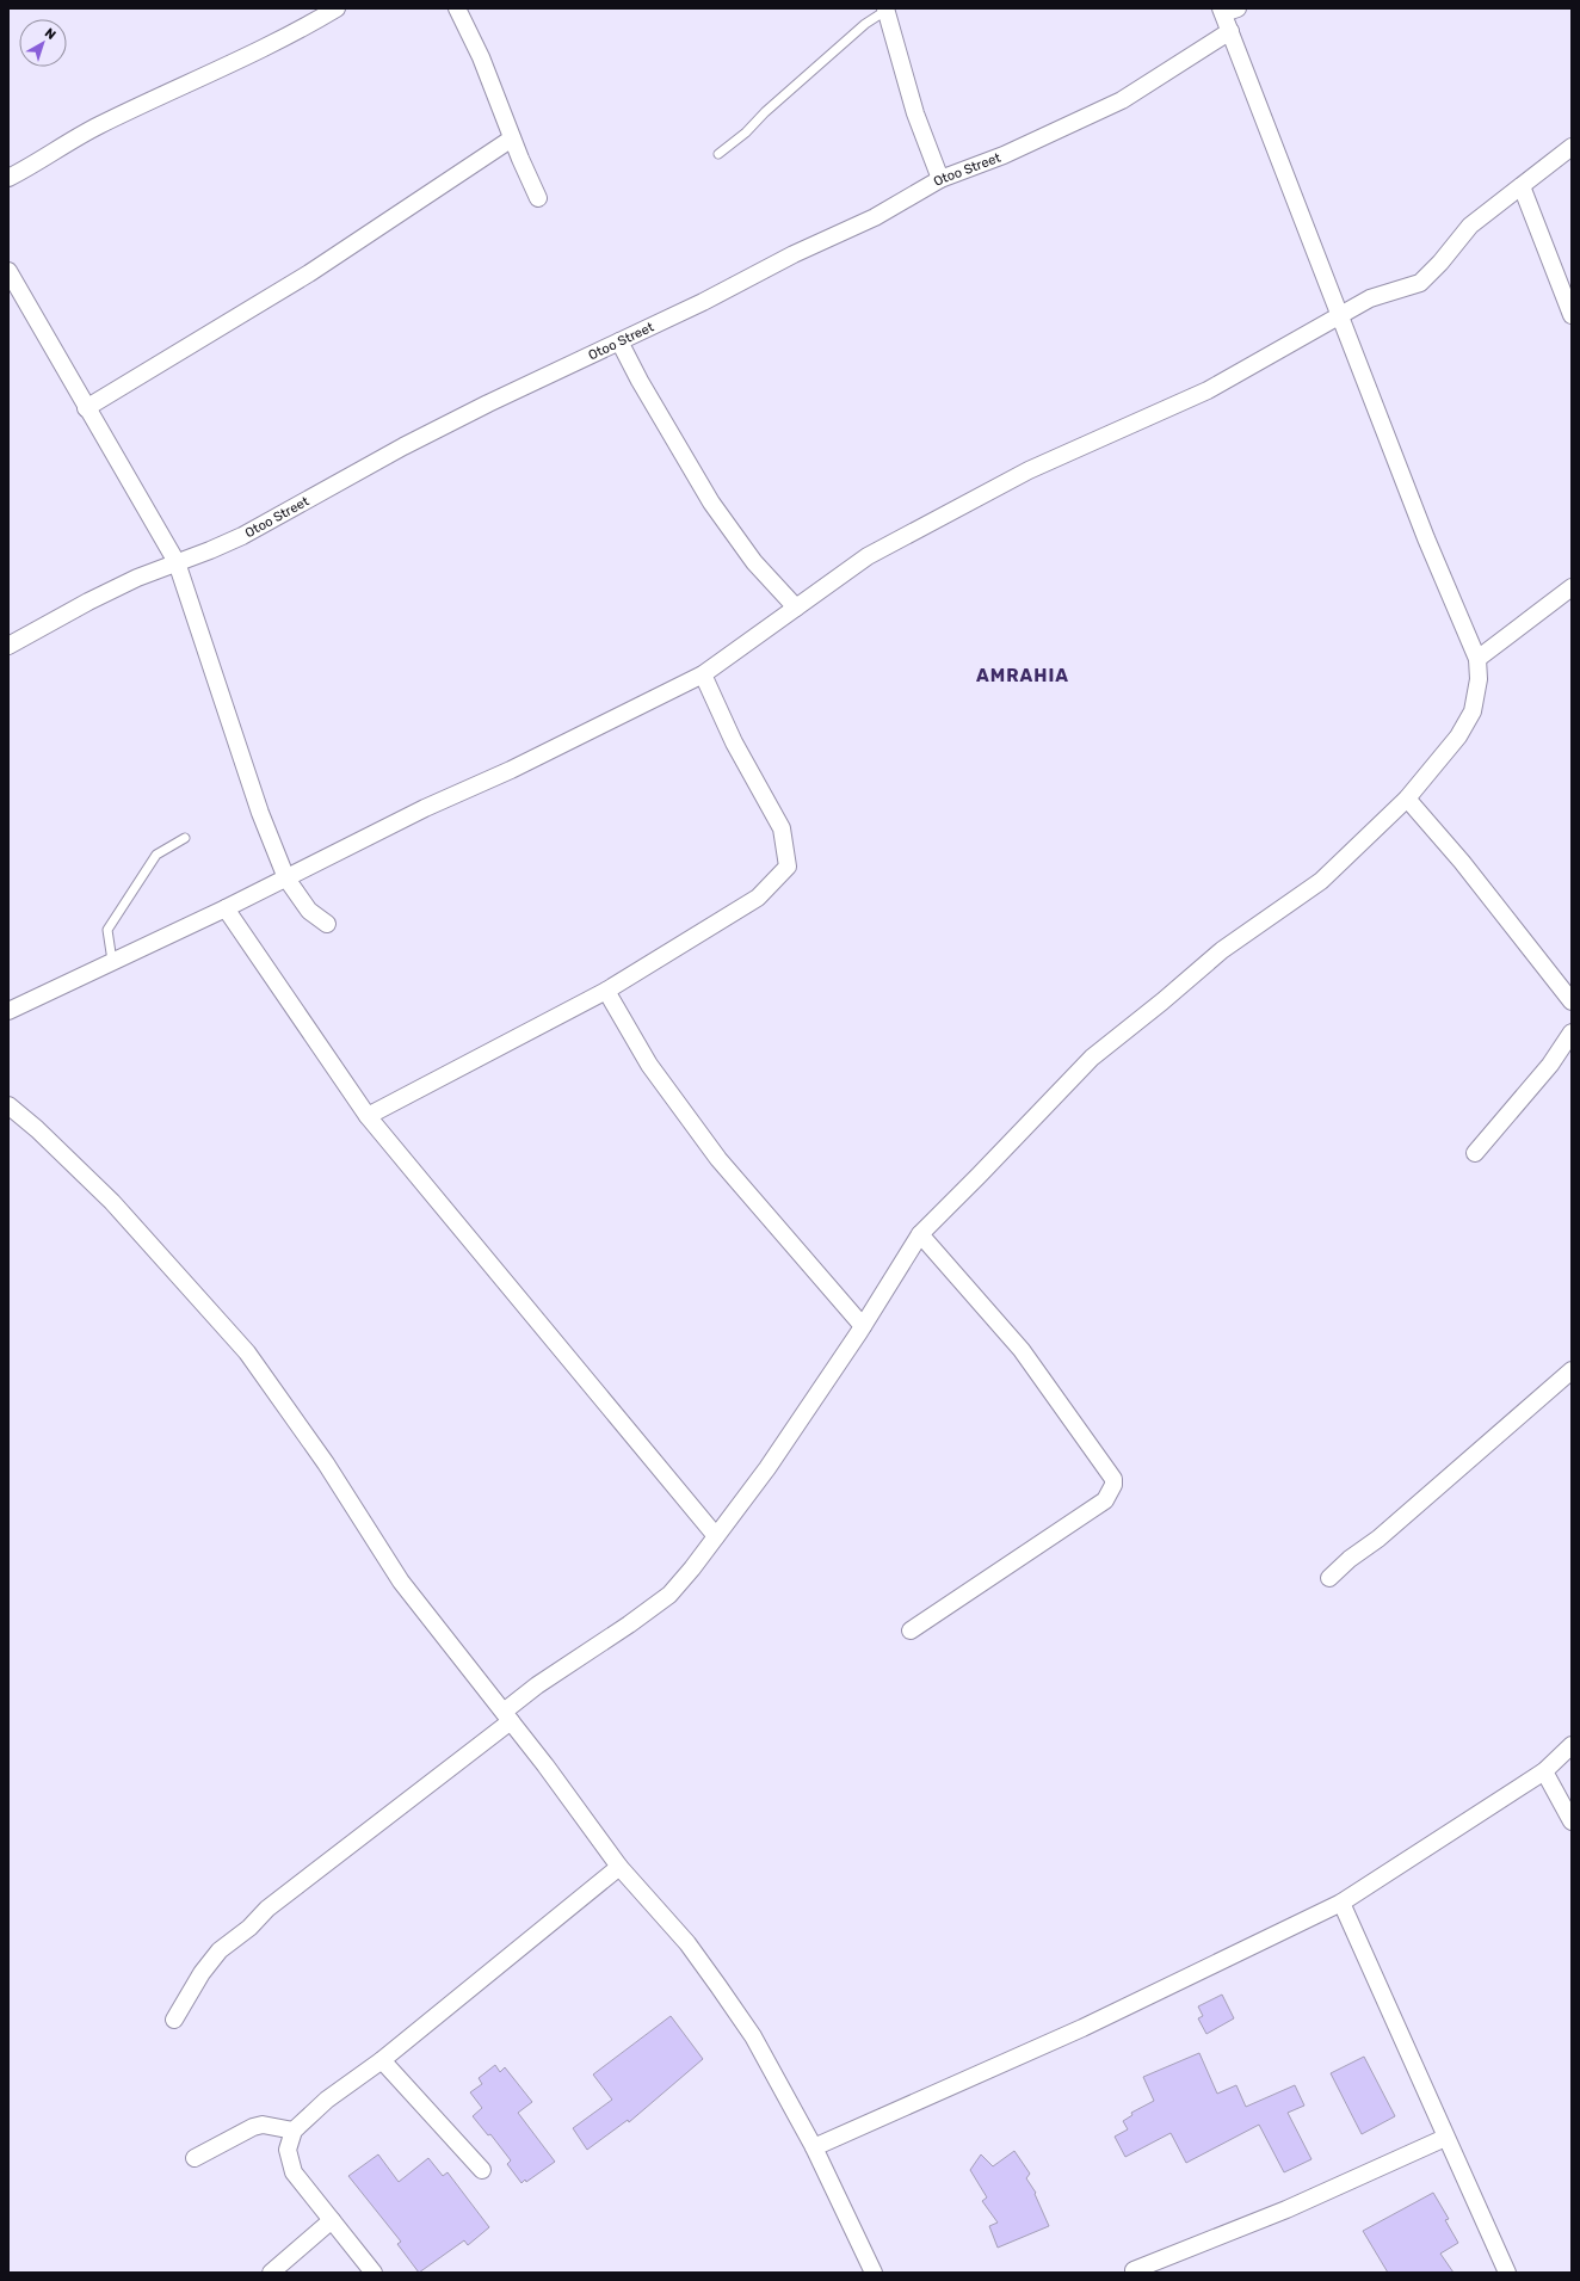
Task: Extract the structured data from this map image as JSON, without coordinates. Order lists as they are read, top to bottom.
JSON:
{
  "streets": {
    "street": ["Otoo Street"]
  },
  "districts": ["AMRAHIA"],
  "north": "top right"
}
